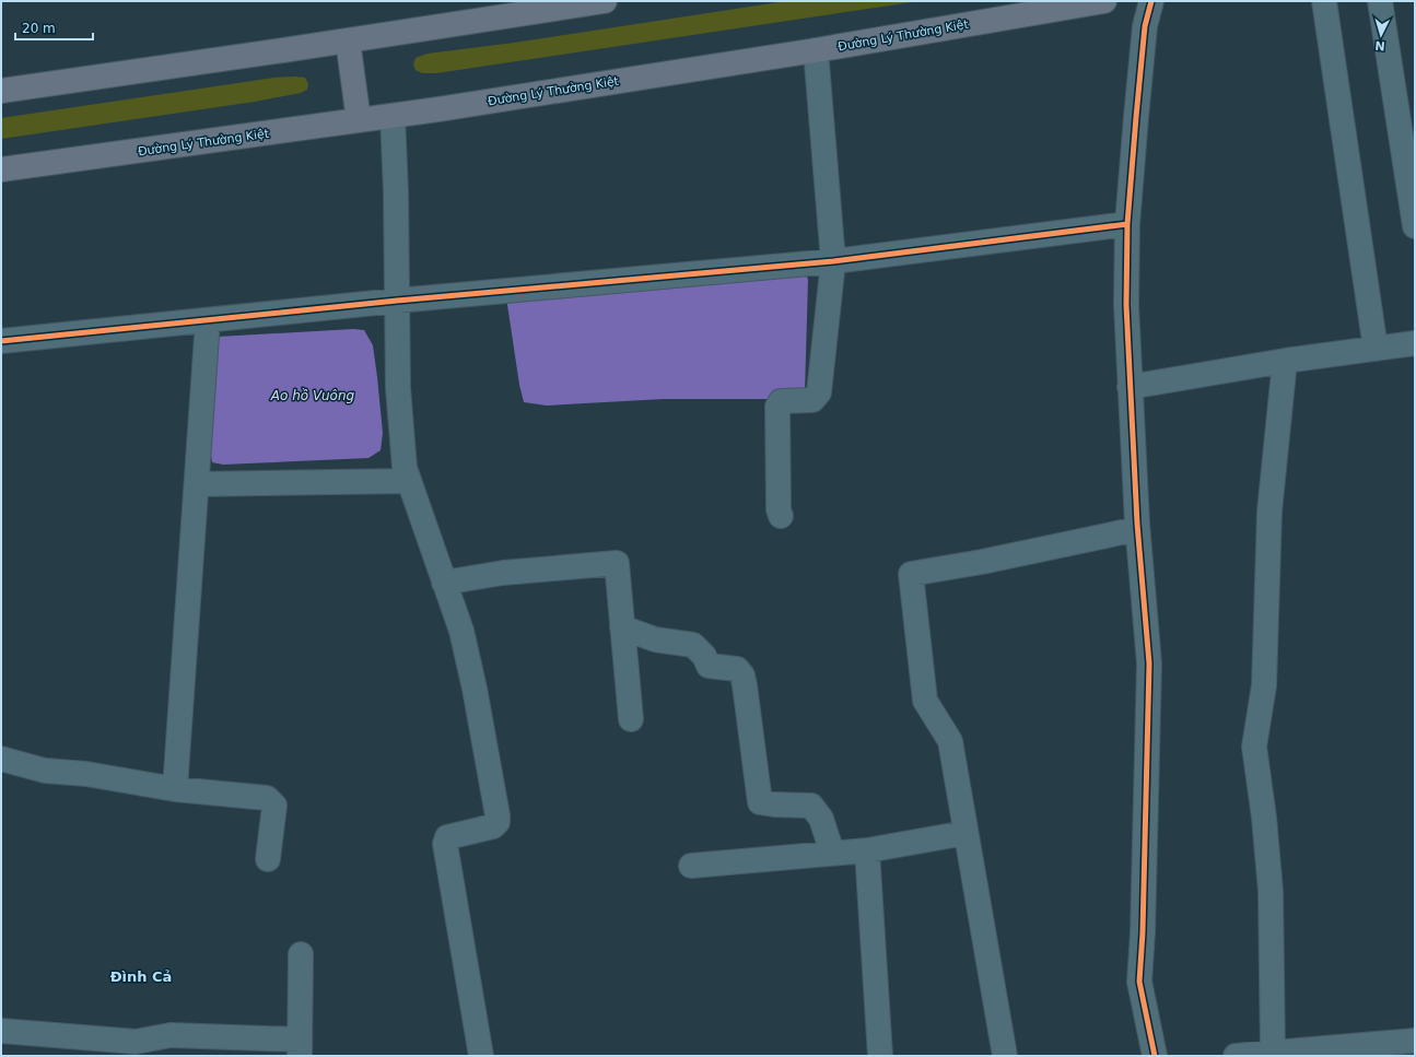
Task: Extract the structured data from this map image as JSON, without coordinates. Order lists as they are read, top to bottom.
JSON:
{
  "streets": {
    "main road": ["Đường Lý Thường Kiệt"]
  },
  "districts": ["Đình Cả"],
  "water": ["Ao hồ Vuông"],
  "scale_bar": "20 m",
  "north": "bottom"
}
